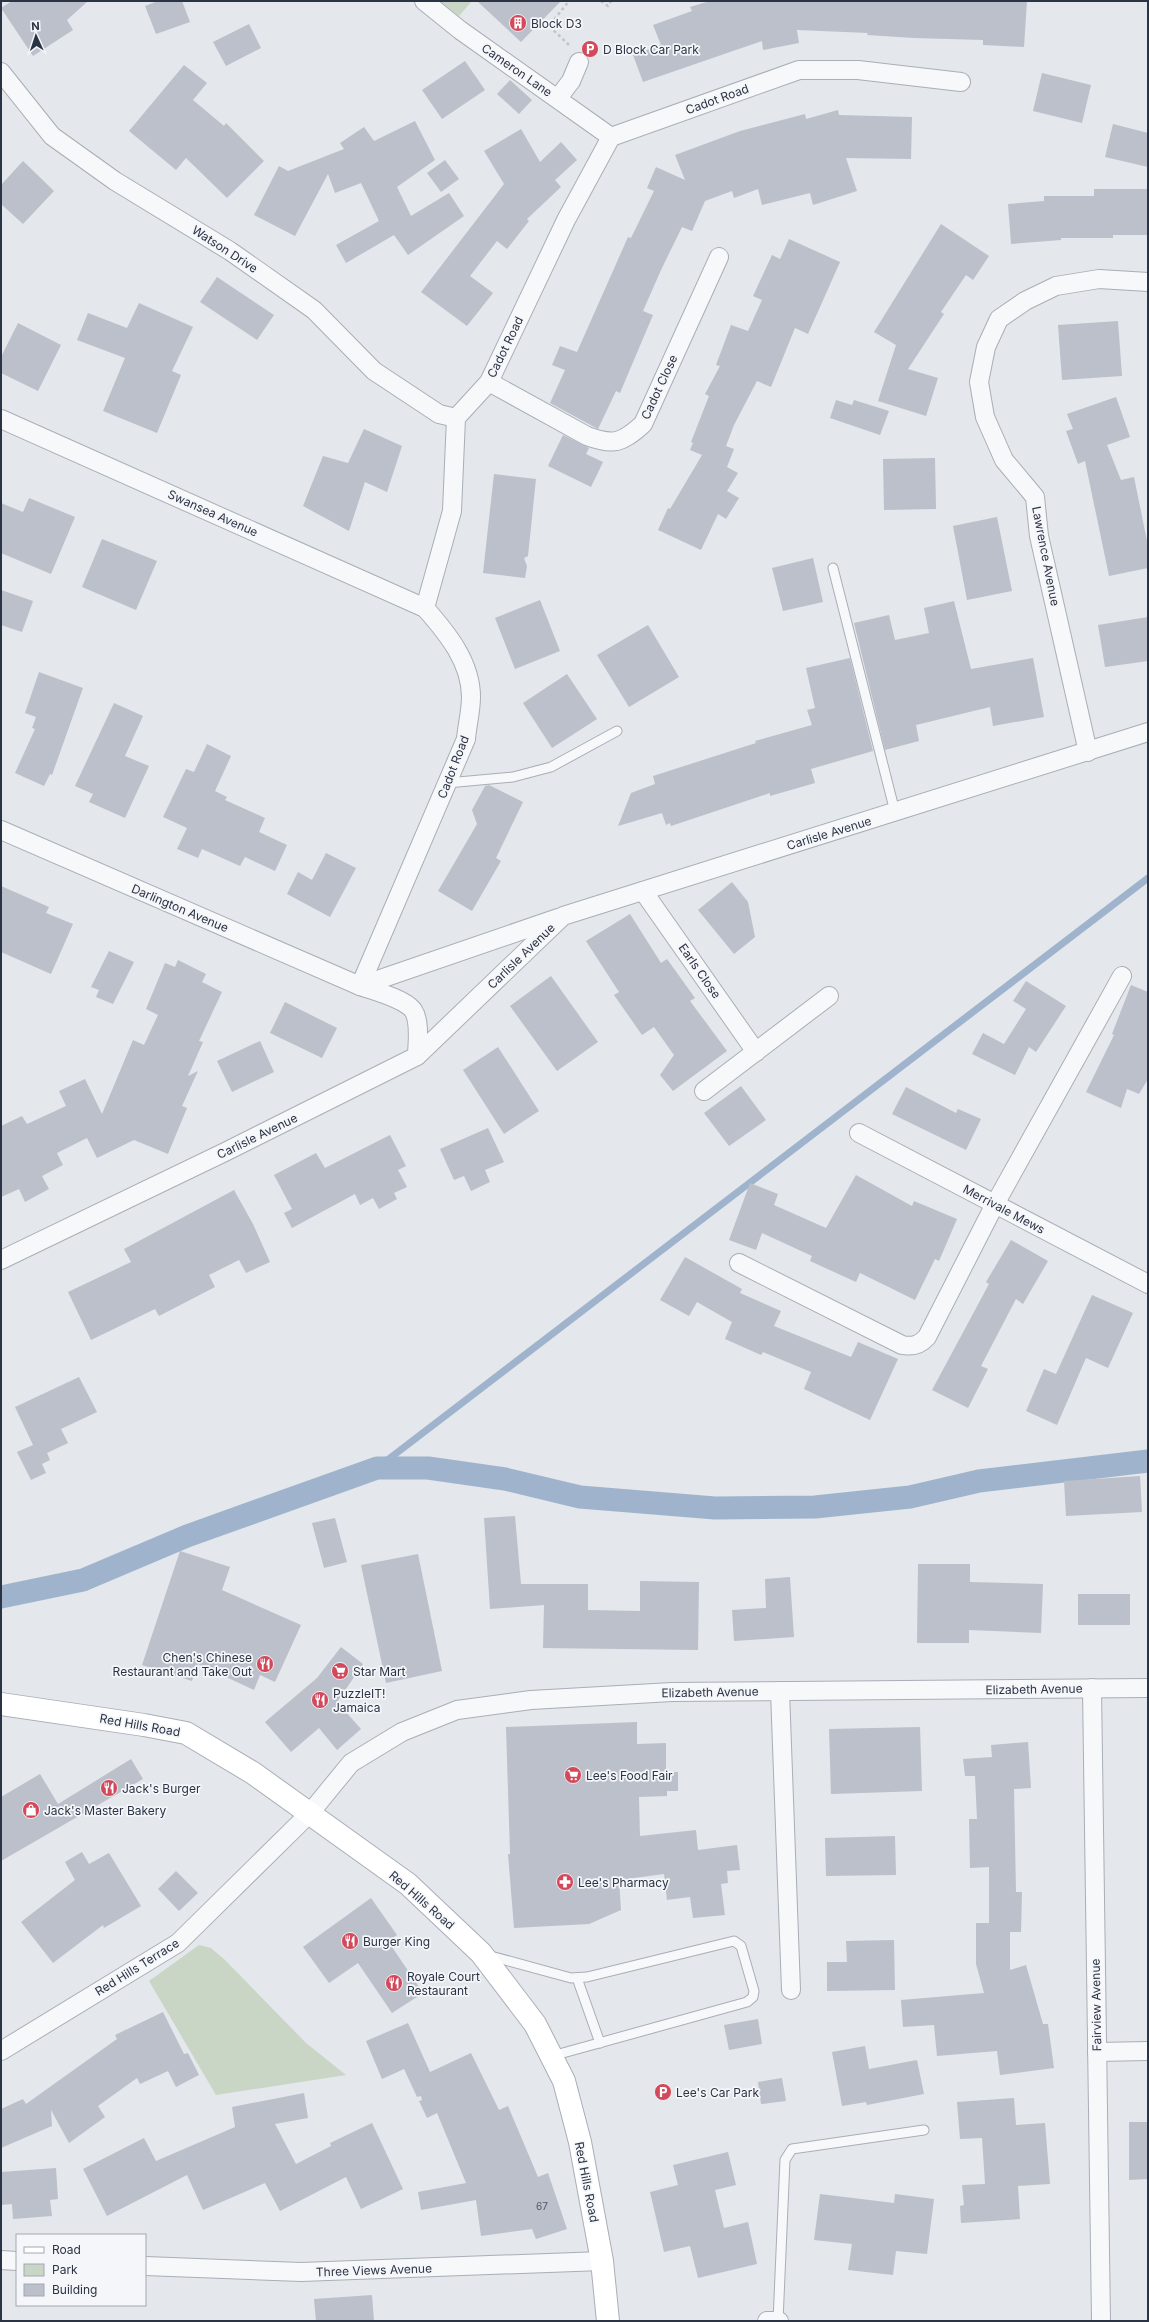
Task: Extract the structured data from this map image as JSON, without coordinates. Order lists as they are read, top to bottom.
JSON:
{
  "streets": {
    "main road": ["Red Hills Road"],
    "street": [
      "Cameron Lane",
      "Cadot Road",
      "Watson Drive",
      "Cadot Close",
      "Swansea Avenue",
      "Lawrence Avenue",
      "Carlisle Avenue",
      "Darlington Avenue",
      "Earls Close",
      "Merrivale Mews",
      "Elizabeth Avenue",
      "Red Hills Terrace",
      "Fairview Avenue",
      "Three Views Avenue"
    ]
  },
  "crossings": [
    ["Cameron Lane", "Cadot Road"],
    ["Cadot Road", "Watson Drive"],
    ["Cadot Road", "Cadot Close"],
    ["Cadot Road", "Swansea Avenue"],
    ["Cadot Road", "Darlington Avenue"],
    ["Lawrence Avenue", "Carlisle Avenue"],
    ["Carlisle Avenue", "Darlington Avenue"],
    ["Carlisle Avenue", "Earls Close"],
    ["Elizabeth Avenue", "Red Hills Road"],
    ["Elizabeth Avenue", "Red Hills Terrace"],
    ["Elizabeth Avenue", "Fairview Avenue"],
    ["Red Hills Road", "Red Hills Terrace"],
    ["Red Hills Road", "Three Views Avenue"]
  ],
  "places": {
    "building": ["Block D3"],
    "parking": ["D Block Car Park", "Lee's Car Park"],
    "restaurant": [
      "Chen's Chinese Restaurant and Take Out",
      "PuzzleIT! Jamaica",
      "Jack's Burger",
      "Burger King",
      "Royale Court Restaurant"
    ],
    "supermarket": ["Star Mart", "Lee's Food Fair"],
    "shop": ["Jack's Master Bakery"],
    "pharmacy": ["Lee's Pharmacy"]
  },
  "house_numbers": ["67"],
  "legend": ["Road", "Park", "Building"],
  "north": "top"
}
